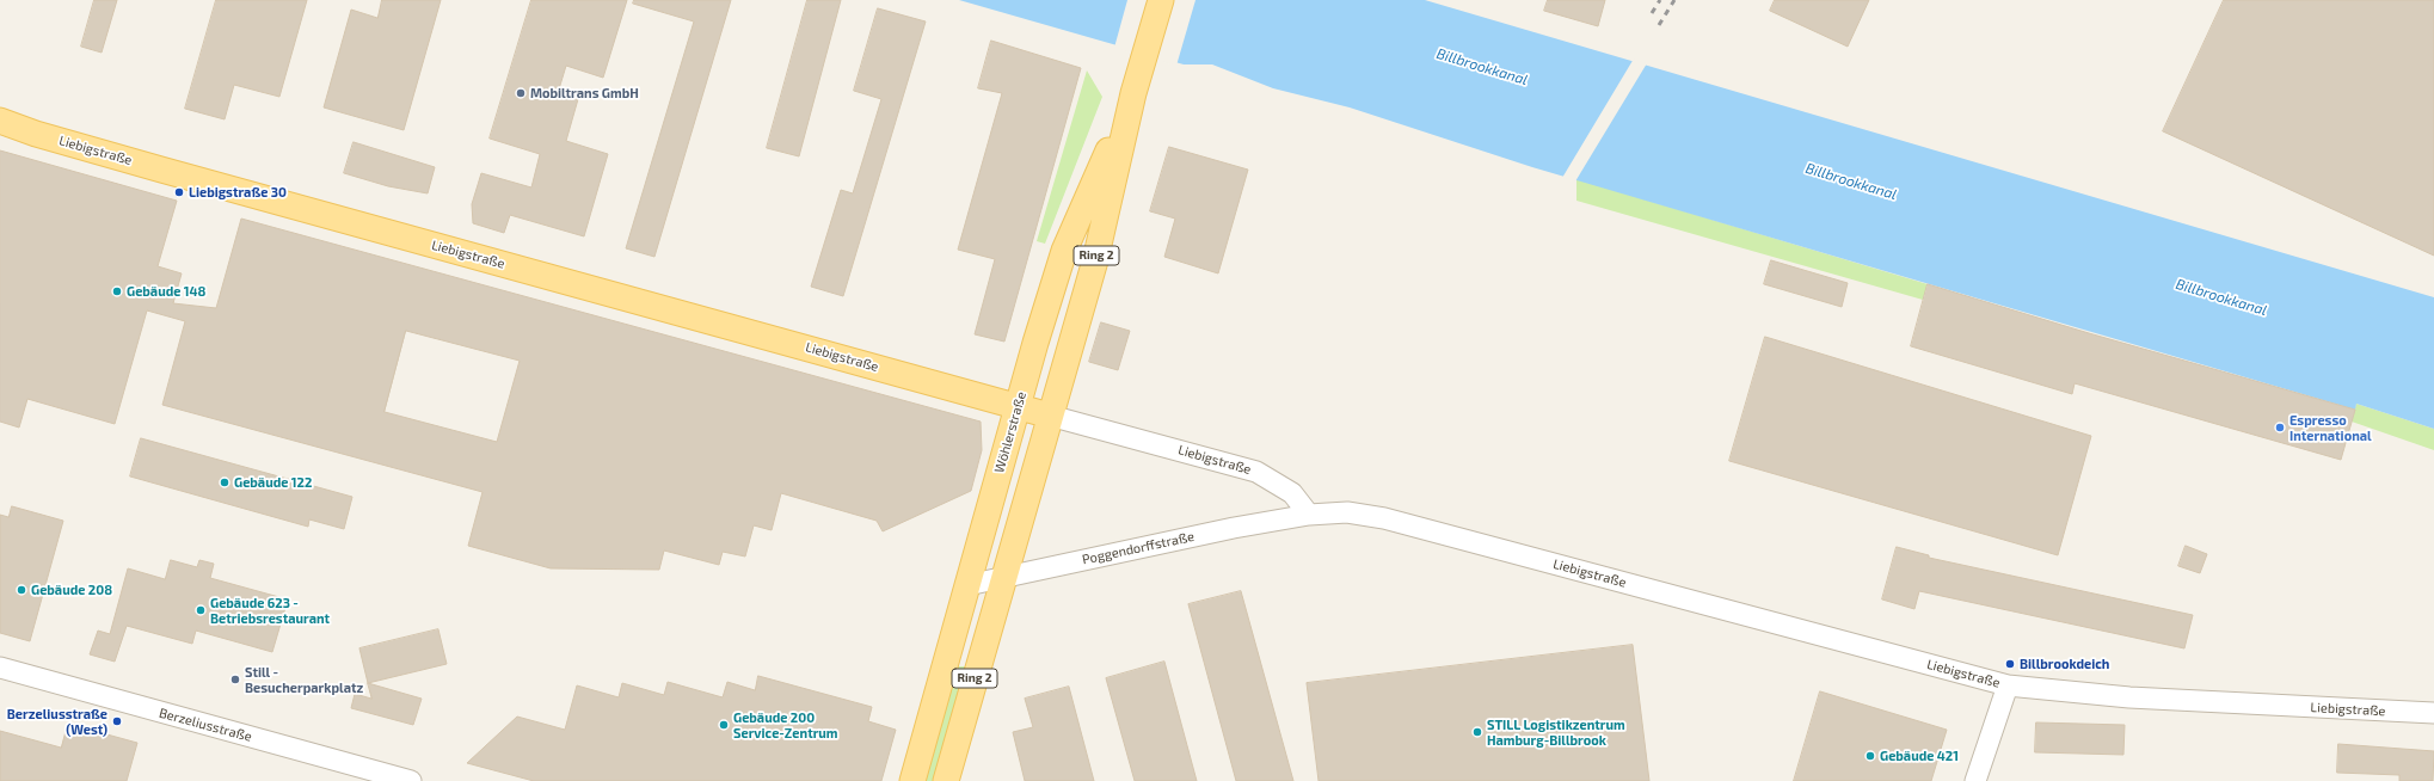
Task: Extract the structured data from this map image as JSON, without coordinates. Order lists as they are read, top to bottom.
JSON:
{
  "streets": {
    "main road": ["Liebigstraße", "Ring 2", "Wöhlerstraße"],
    "street": ["Poggendorffstraße", "Berzeliusstraße"]
  },
  "crossings": [
    ["Liebigstraße", "Wöhlerstraße"],
    ["Liebigstraße", "Poggendorffstraße"],
    ["Wöhlerstraße", "Poggendorffstraße"]
  ],
  "water": ["Billbrookkanal"],
  "places": [
    "Mobiltrans GmbH",
    "Liebigstraße 30",
    "Gebäude 148",
    "Espresso International",
    "Gebäude 122",
    "Gebäude 208",
    "Gebäude 623 - Betriebsrestaurant",
    "Billbrookdeich",
    "Still - Besucherparkplatz",
    "Berzeliusstraße (West)",
    "Gebäude 200 Service-Zentrum",
    "STILL Logistikzentrum Hamburg-Billbrook",
    "Gebäude 421"
  ]
}
